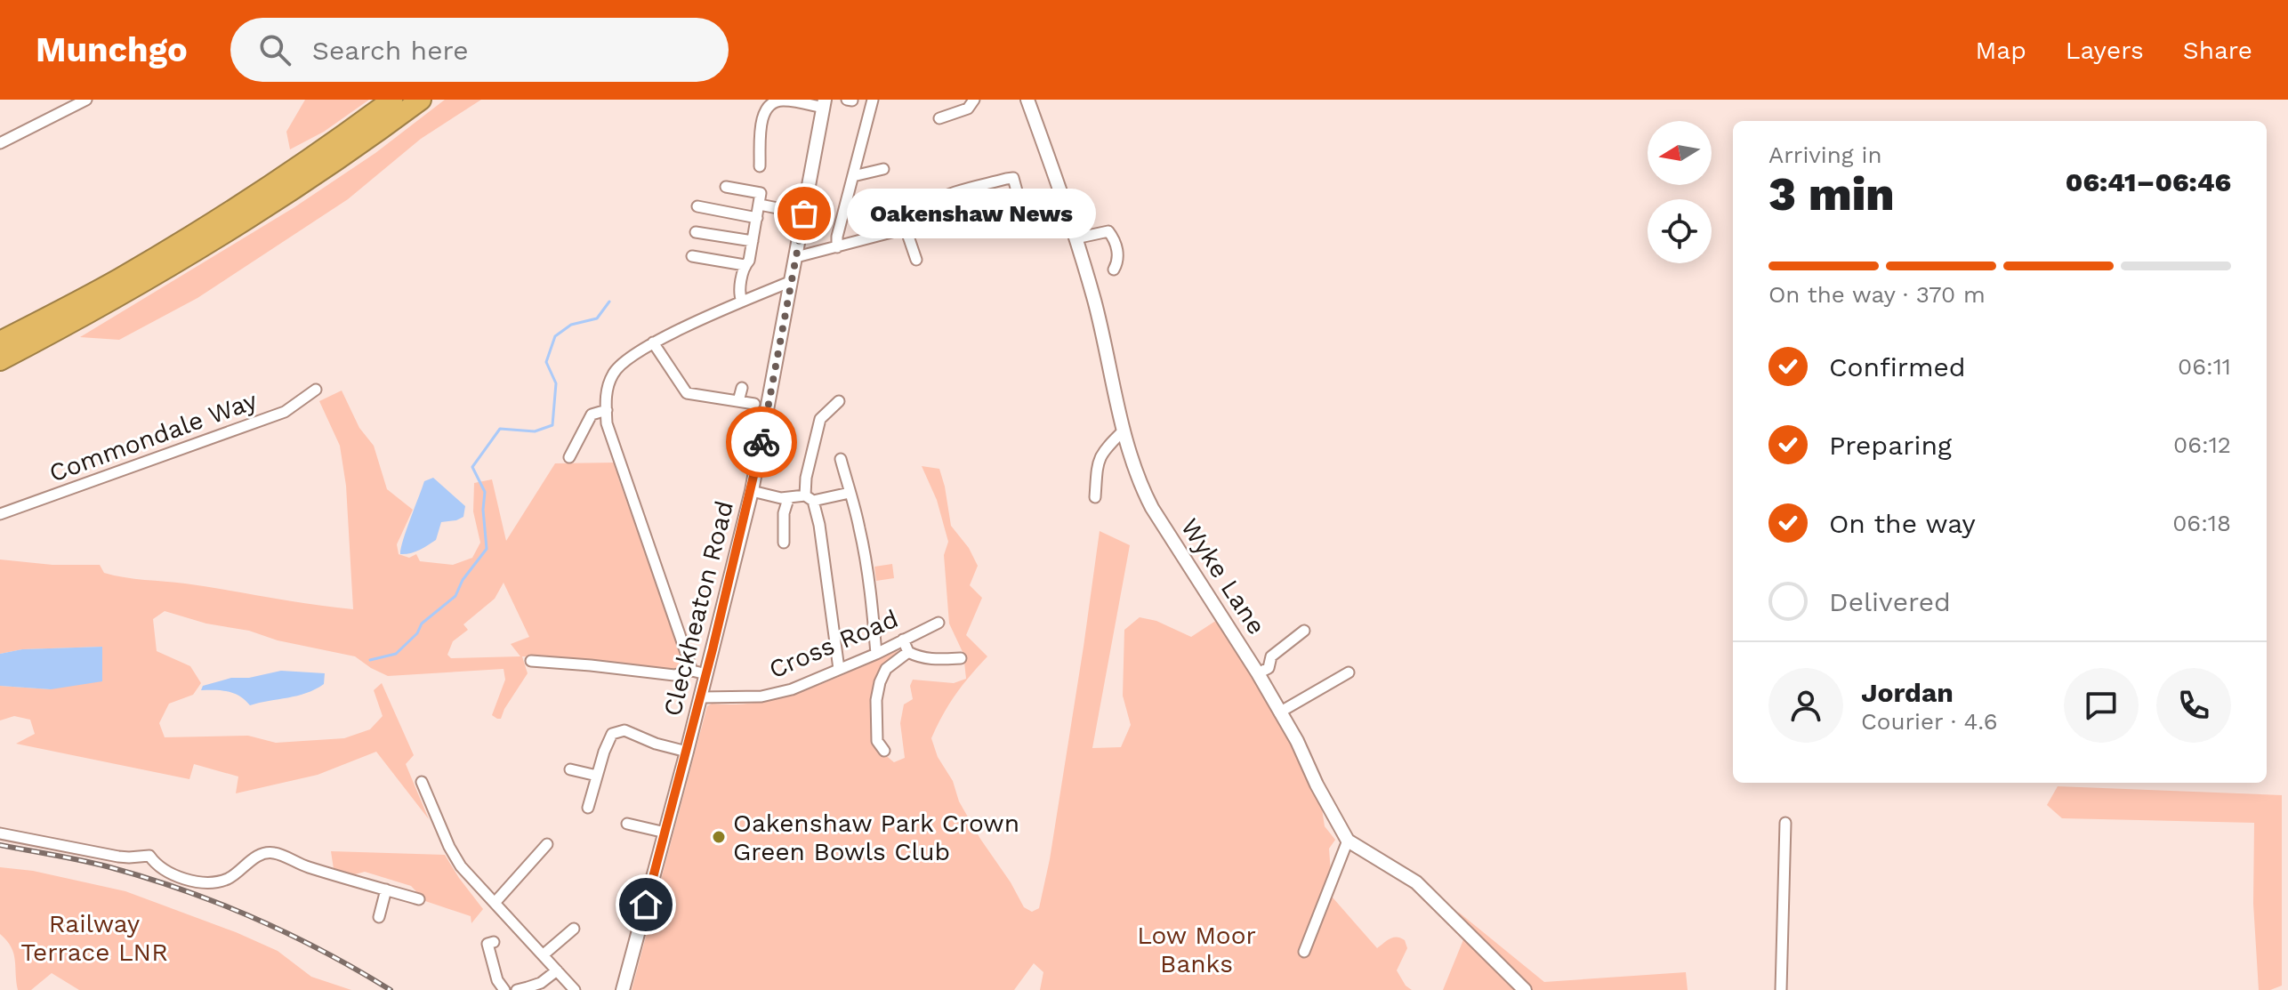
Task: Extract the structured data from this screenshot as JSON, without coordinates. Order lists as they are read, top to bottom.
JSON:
{
  "streets": {
    "street": [
      "Commondale Way",
      "Wyke Lane",
      "Cleckheaton Road",
      "Cross Road"
    ]
  },
  "crossings": [
    ["Cleckheaton Road", "Cross Road"]
  ],
  "parks": ["Railway Terrace LNR", "Low Moor Banks"],
  "places": ["Oakenshaw News", "Oakenshaw Park Crown Green Bowls Club"],
  "north": "left",
  "page": {
    "header": "Munchgo",
    "search": "Search here",
    "nav": ["Map", "Layers", "Share"],
    "heading": ["3 min", "Arriving in", "06:41–06:46"],
    "panel": ["Jordan", "Courier · 4.6"],
    "bubble": "Oakenshaw News",
    "bar": "On the way · 370 m",
    "list": [
      ["Confirmed", "06:11"],
      ["Preparing", "06:12"],
      ["On the way", "06:18"],
      "Delivered"
    ]
  }
}
